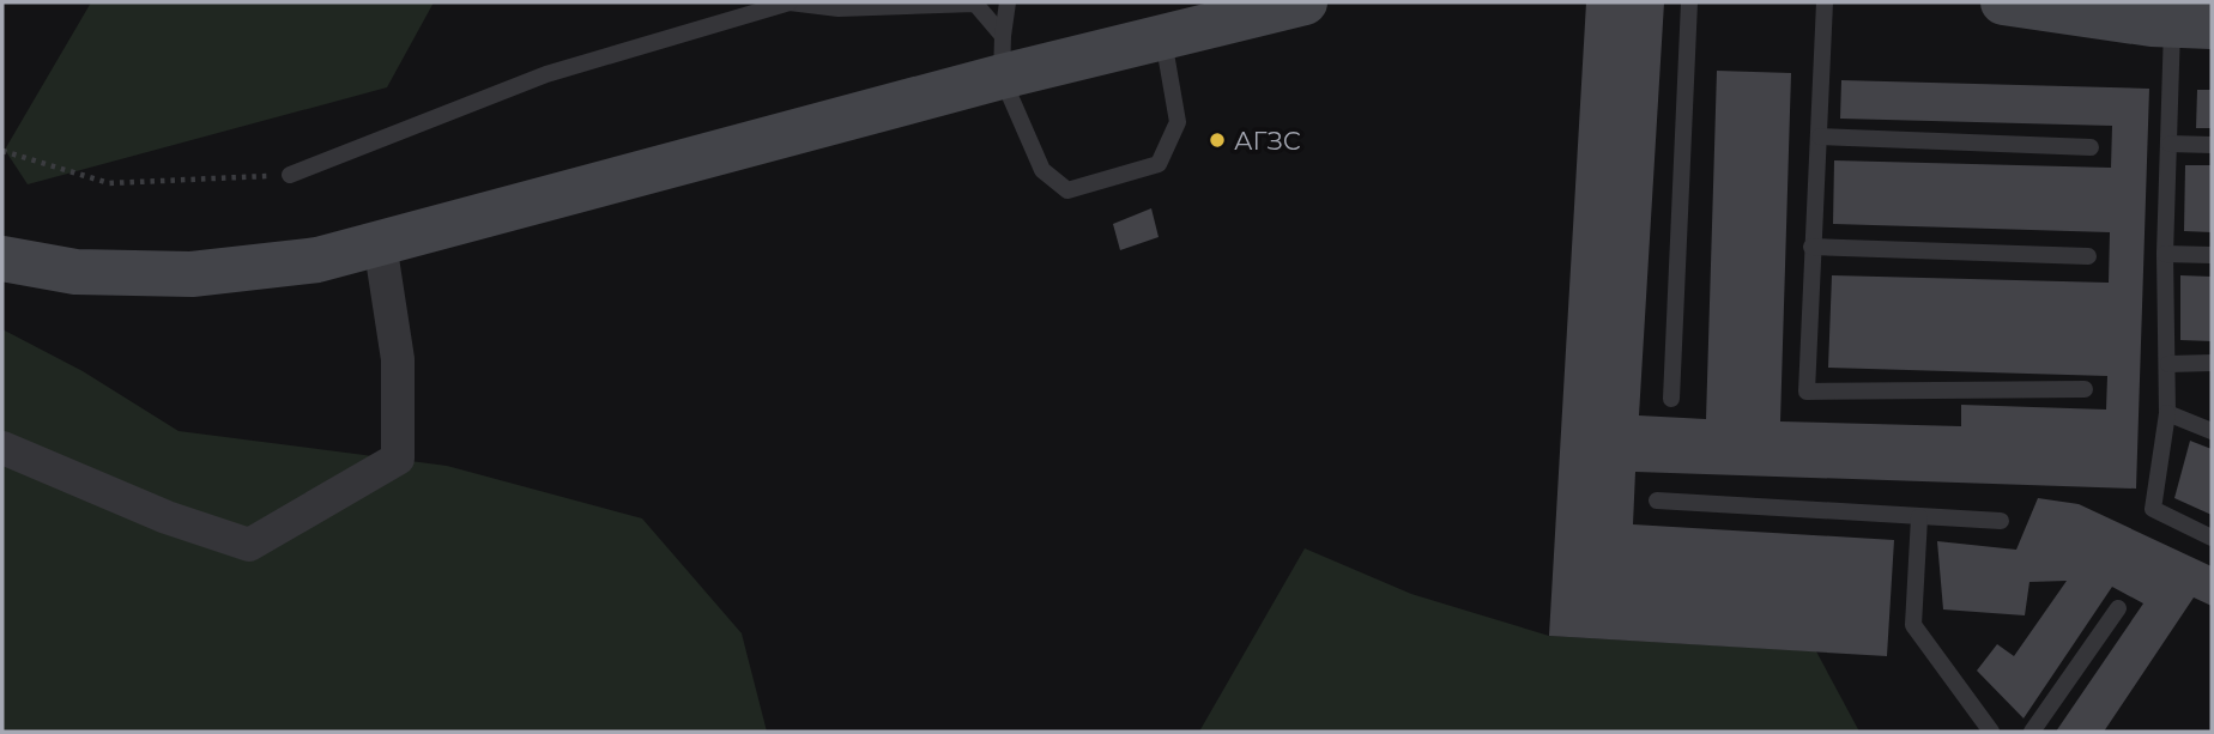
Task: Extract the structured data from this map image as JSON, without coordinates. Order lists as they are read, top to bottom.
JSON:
{
  "places": ["АГЗС"]
}
